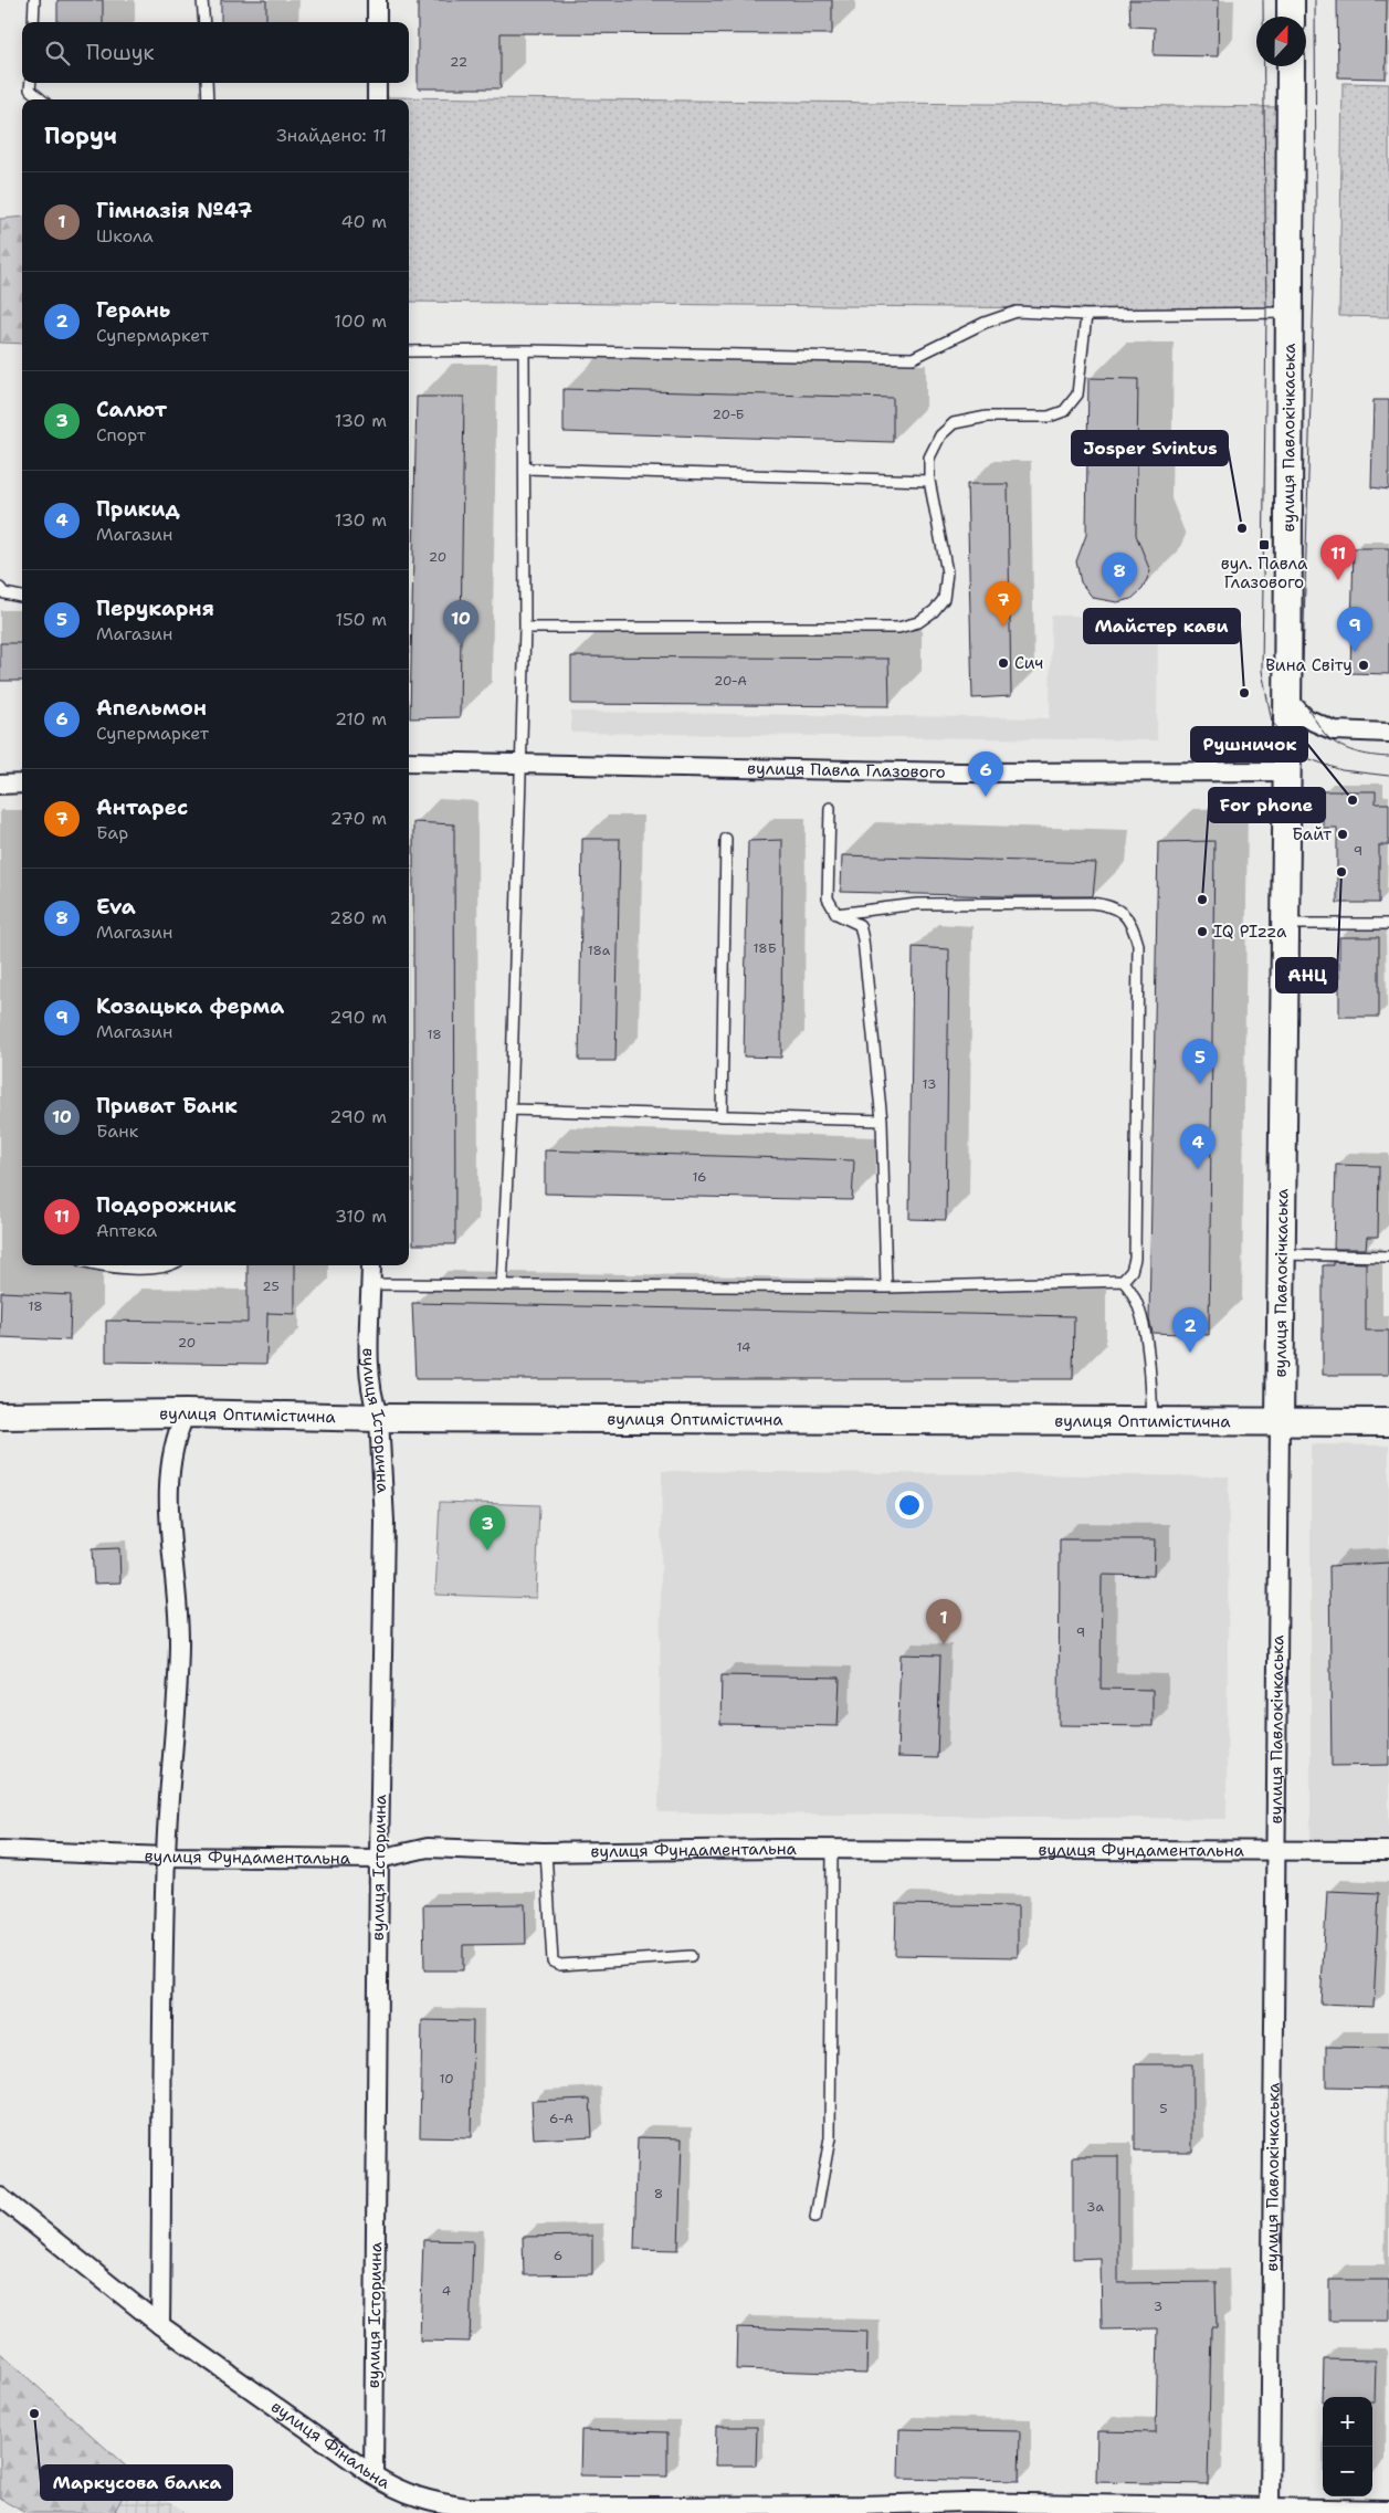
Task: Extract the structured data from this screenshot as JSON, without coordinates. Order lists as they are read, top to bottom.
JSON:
{
  "streets": {
    "street": [
      "вулиця Павлокічкаська",
      "вулиця Павла Глазового",
      "вулиця Оптимістична",
      "вулиця Історична",
      "вулиця Фундаментальна",
      "вулиця Фінальна"
    ]
  },
  "crossings": [
    ["вулиця Павлокічкаська", "вулиця Павла Глазового"],
    ["вулиця Павлокічкаська", "вулиця Оптимістична"],
    ["вулиця Павлокічкаська", "вулиця Фундаментальна"],
    ["вулиця Павлокічкаська", "вулиця Фінальна"],
    ["вулиця Оптимістична", "вулиця Історична"],
    ["вулиця Історична", "вулиця Фундаментальна"],
    ["вулиця Історична", "вулиця Фінальна"]
  ],
  "places": {
    "other": [
      "Josper Svintus",
      "Сич",
      "Вина Світу",
      "Майстер кави",
      "Рушничок",
      "Байт",
      "АНЦ",
      "For phone",
      "IQ PIzza",
      "Маркусова балка"
    ],
    "transit": ["вул. Павла Глазового"]
  },
  "house_numbers": [
    "22",
    "20-Б",
    "20",
    "20-А",
    "9",
    "18Б",
    "18а",
    "18",
    "13",
    "16",
    "25",
    "18",
    "20",
    "14",
    "9",
    "10",
    "5",
    "6-А",
    "8",
    "3а",
    "6",
    "4",
    "3"
  ],
  "north": "top",
  "page": {
    "search": "Пошук",
    "heading": ["Поруч", "Знайдено: 11"],
    "list": [
      {
        "mark": "1",
        "name": "Гімназія №47",
        "note": "Школа",
        "value": "40 m"
      },
      {
        "mark": "2",
        "name": "Герань",
        "note": "Супермаркет",
        "value": "100 m"
      },
      {
        "mark": "3",
        "name": "Салют",
        "note": "Спорт",
        "value": "130 m"
      },
      {
        "mark": "4",
        "name": "Прикид",
        "note": "Магазин",
        "value": "130 m"
      },
      {
        "mark": "5",
        "name": "Перукарня",
        "note": "Магазин",
        "value": "150 m"
      },
      {
        "mark": "6",
        "name": "Апельмон",
        "note": "Супермаркет",
        "value": "210 m"
      },
      {
        "mark": "7",
        "name": "Антарес",
        "note": "Бар",
        "value": "270 m"
      },
      {
        "mark": "8",
        "name": "Eva",
        "note": "Магазин",
        "value": "280 m"
      },
      {
        "mark": "9",
        "name": "Козацька ферма",
        "note": "Магазин",
        "value": "290 m"
      },
      {
        "mark": "10",
        "name": "Приват Банк",
        "note": "Банк",
        "value": "290 m"
      },
      {
        "mark": "11",
        "name": "Подорожник",
        "note": "Аптека",
        "value": "310 m"
      }
    ],
    "pins": [
      "11",
      "8",
      "7",
      "10",
      "9",
      "6",
      "5",
      "4",
      "2",
      "3",
      "1"
    ],
    "map_buttons": ["+", "−"]
  }
}
